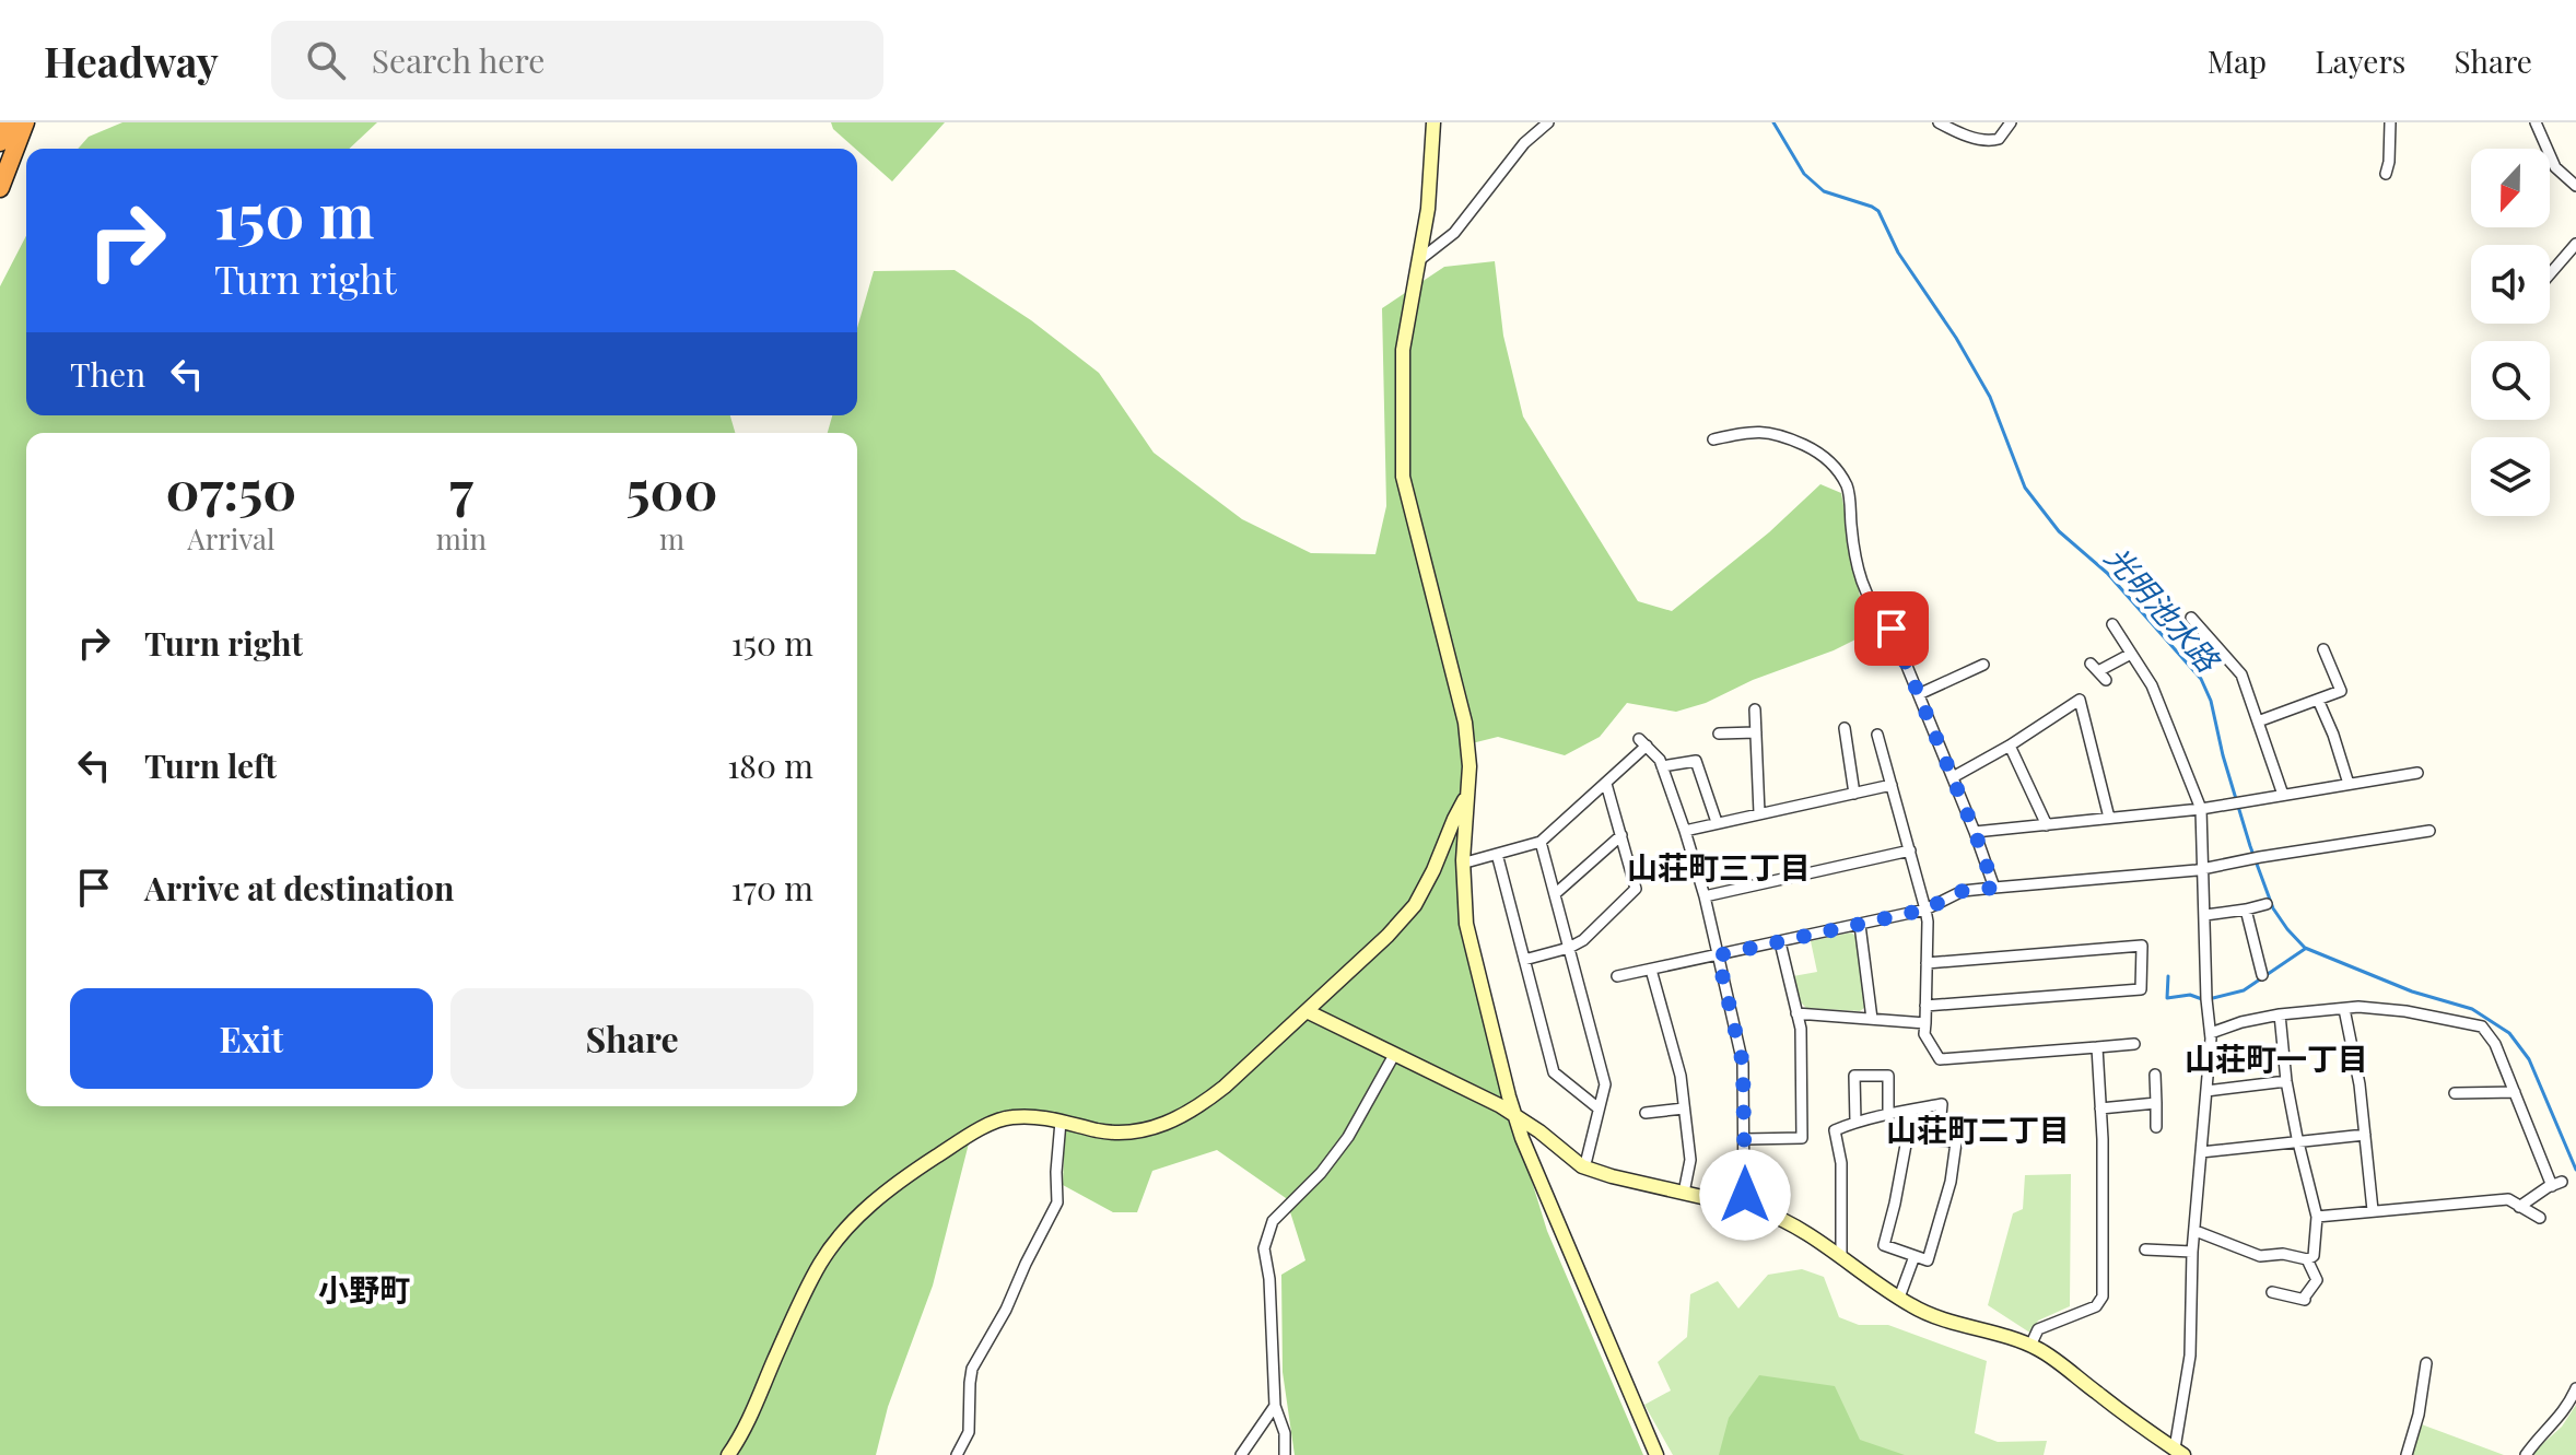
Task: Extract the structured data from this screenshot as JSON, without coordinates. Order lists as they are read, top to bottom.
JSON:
{
  "districts": [
    "山荘町三丁目",
    "山荘町一丁目",
    "山荘町二丁目",
    "小野町"
  ],
  "water": ["光明池水路"],
  "north": "bottom",
  "page": {
    "header": "Headway",
    "search": "Search here",
    "nav": ["Map", "Layers", "Share"],
    "turn": ["150 m", "Turn right"],
    "then": "Then",
    "eta": [
      "07:50",
      "Arrival",
      "7",
      "min",
      "500",
      "m"
    ],
    "list": [
      {
        "name": "Turn right",
        "value": "150 m"
      },
      {
        "name": "Turn left",
        "value": "180 m"
      },
      {
        "name": "Arrive at destination",
        "value": "170 m"
      }
    ],
    "buttons": ["Exit", "Share"]
  }
}
